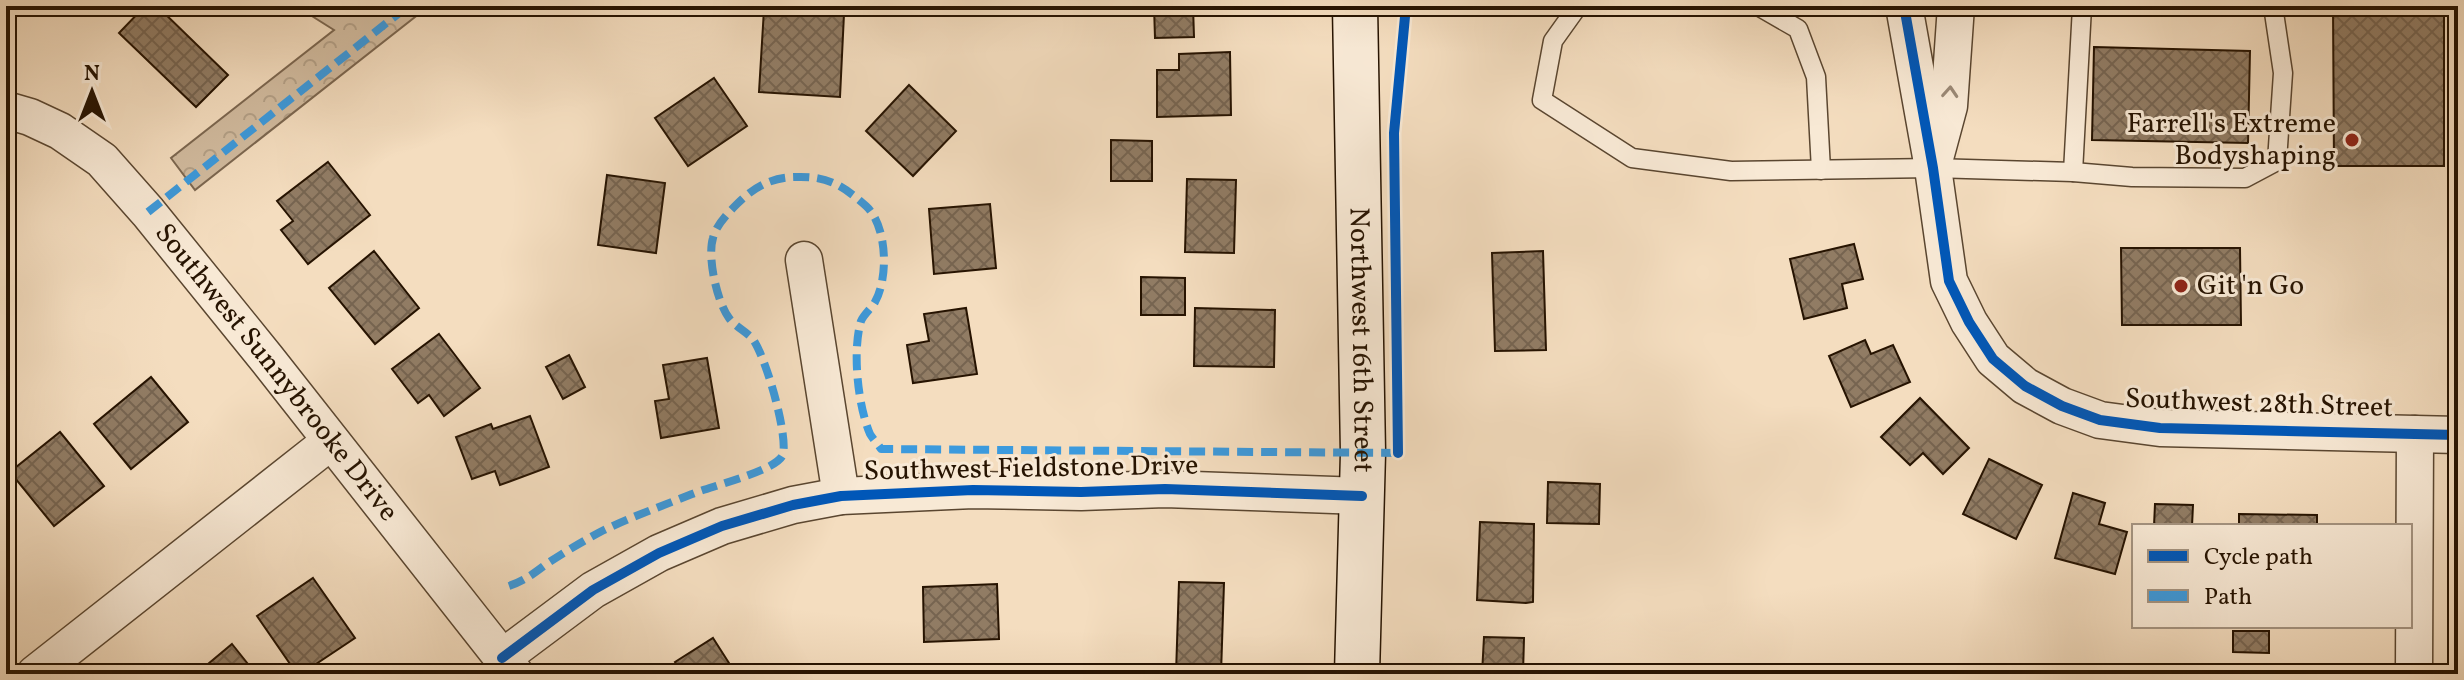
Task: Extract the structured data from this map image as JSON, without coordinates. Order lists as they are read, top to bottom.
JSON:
{
  "streets": {
    "main road": ["Northwest 16th Street"],
    "street": ["Southwest Sunnybrooke Drive", "Southwest 28th Street", "Southwest Fieldstone Drive"]
  },
  "crossings": [
    ["Northwest 16th Street", "Southwest Fieldstone Drive"],
    ["Southwest Sunnybrooke Drive", "Southwest Fieldstone Drive"]
  ],
  "places": ["Farrell's Extreme Bodyshaping", "Git 'n Go"],
  "legend": ["Cycle path", "Path"],
  "north": "top"
}
